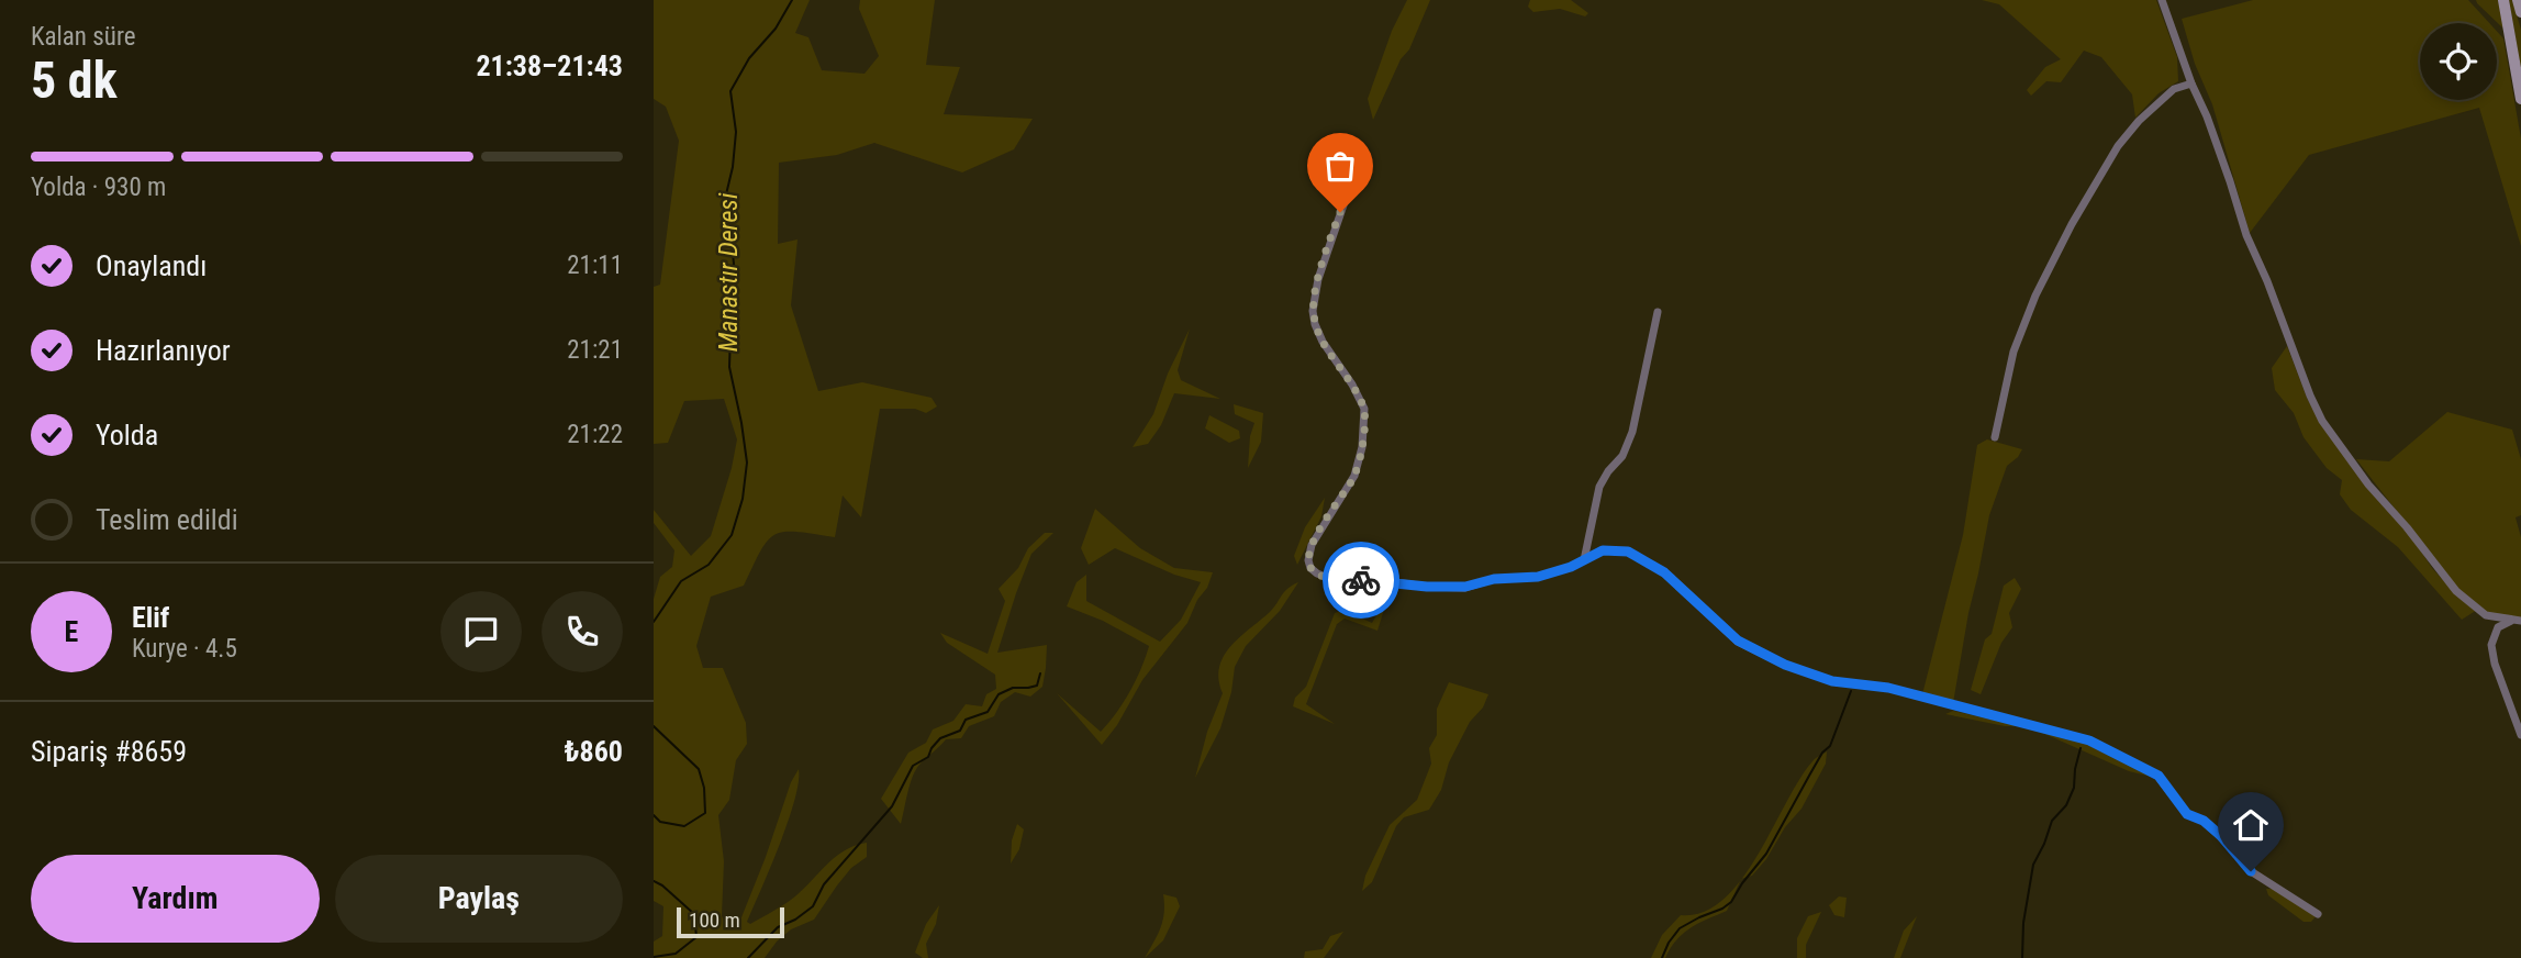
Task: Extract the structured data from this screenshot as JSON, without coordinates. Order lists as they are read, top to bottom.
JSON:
{
  "water": ["Manastır Deresi"],
  "scale_bar": "100 m",
  "page": {
    "heading": ["5 dk", "Kalan süre", "21:38–21:43"],
    "panel": [
      "Elif",
      "Kurye · 4.5",
      "Sipariş #8659",
      "₺860"
    ],
    "bar": "Yolda · 930 m",
    "list": [
      ["Onaylandı", "21:11"],
      ["Hazırlanıyor", "21:21"],
      ["Yolda", "21:22"],
      "Teslim edildi"
    ],
    "round": "E",
    "buttons": ["Yardım", "Paylaş"],
    "scale": "100 m"
  }
}
